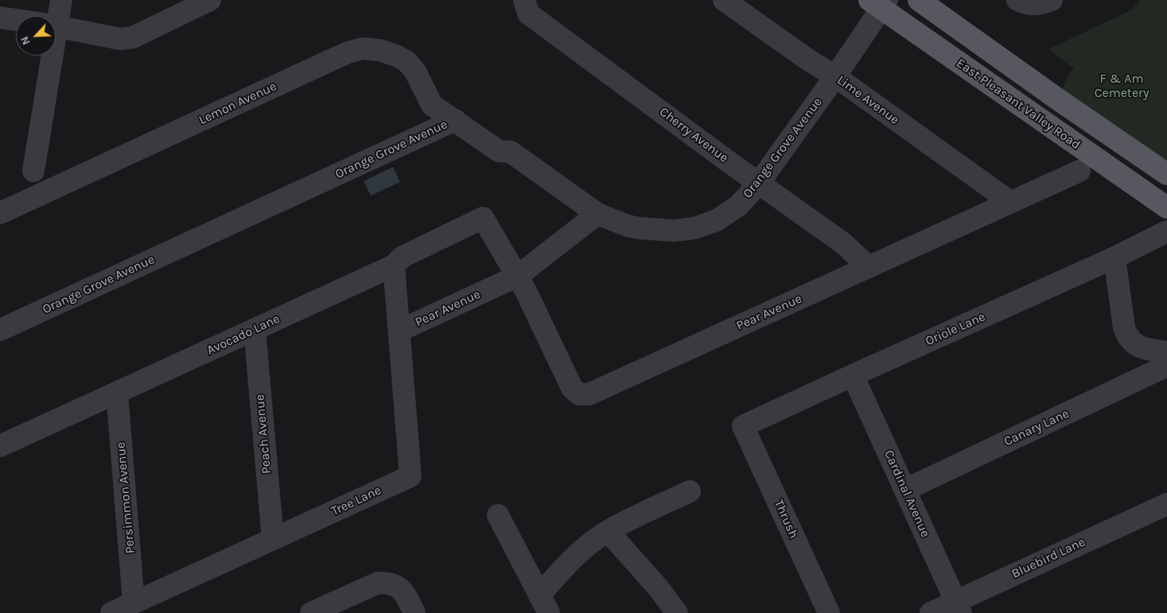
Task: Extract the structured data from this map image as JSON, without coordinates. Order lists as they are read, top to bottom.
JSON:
{
  "streets": {
    "main road": ["East Pleasant Valley Road"],
    "street": [
      "Lime Avenue",
      "Lemon Avenue",
      "Cherry Avenue",
      "Orange Grove Avenue",
      "Pear Avenue",
      "Oriole Lane",
      "Avocado Lane",
      "Canary Lane",
      "Peach Avenue",
      "Cardinal Avenue",
      "Persimmon Avenue",
      "Tree Lane",
      "Thrush",
      "Bluebird Lane"
    ]
  },
  "crossings": [
    ["Lime Avenue", "Orange Grove Avenue"],
    ["Lime Avenue", "Pear Avenue"],
    ["Lemon Avenue", "Orange Grove Avenue"],
    ["East Pleasant Valley Road", "Orange Grove Avenue"],
    ["Cherry Avenue", "Orange Grove Avenue"],
    ["Cherry Avenue", "Pear Avenue"],
    ["Orange Grove Avenue", "Pear Avenue"],
    ["Pear Avenue", "Avocado Lane"],
    ["Pear Avenue", "Tree Lane"],
    ["Oriole Lane", "Cardinal Avenue"],
    ["Oriole Lane", "Thrush"],
    ["Avocado Lane", "Peach Avenue"],
    ["Avocado Lane", "Persimmon Avenue"],
    ["Avocado Lane", "Tree Lane"],
    ["Canary Lane", "Cardinal Avenue"],
    ["Peach Avenue", "Tree Lane"],
    ["Cardinal Avenue", "Bluebird Lane"],
    ["Persimmon Avenue", "Tree Lane"]
  ],
  "parks": ["F & Am Cemetery"],
  "north": "bottom left"
}
